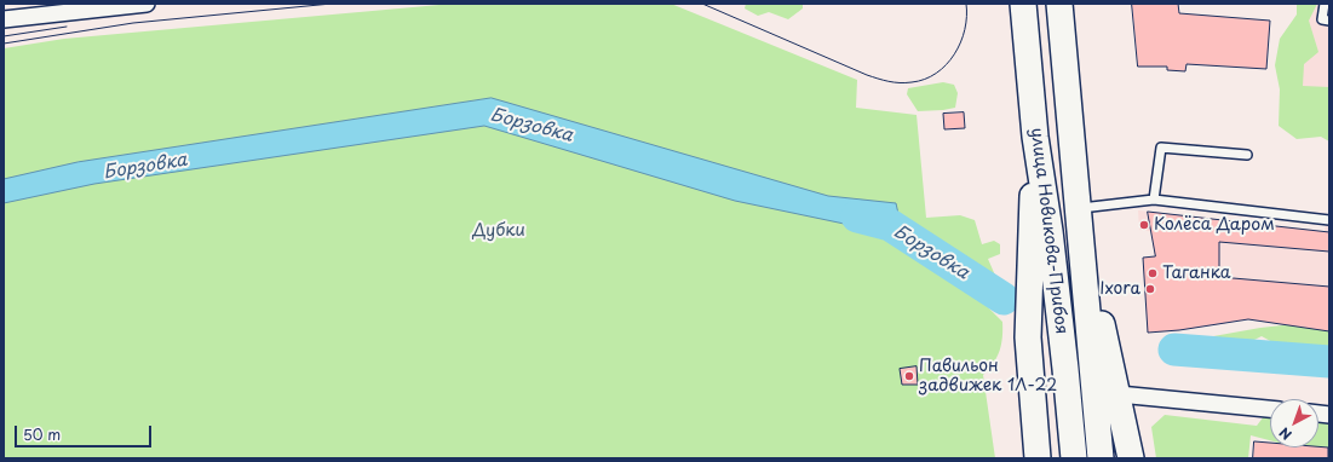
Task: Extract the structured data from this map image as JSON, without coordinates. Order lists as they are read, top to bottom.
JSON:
{
  "streets": {
    "main road": ["улица Новикова-Прибоя"]
  },
  "water": ["Борзовка"],
  "parks": ["Дубки"],
  "places": [
    "Колёса Даром",
    "Таганка",
    "Ixora",
    "Павильон задвижек 1Л-22"
  ],
  "scale_bar": "50 m",
  "north": "bottom left"
}
